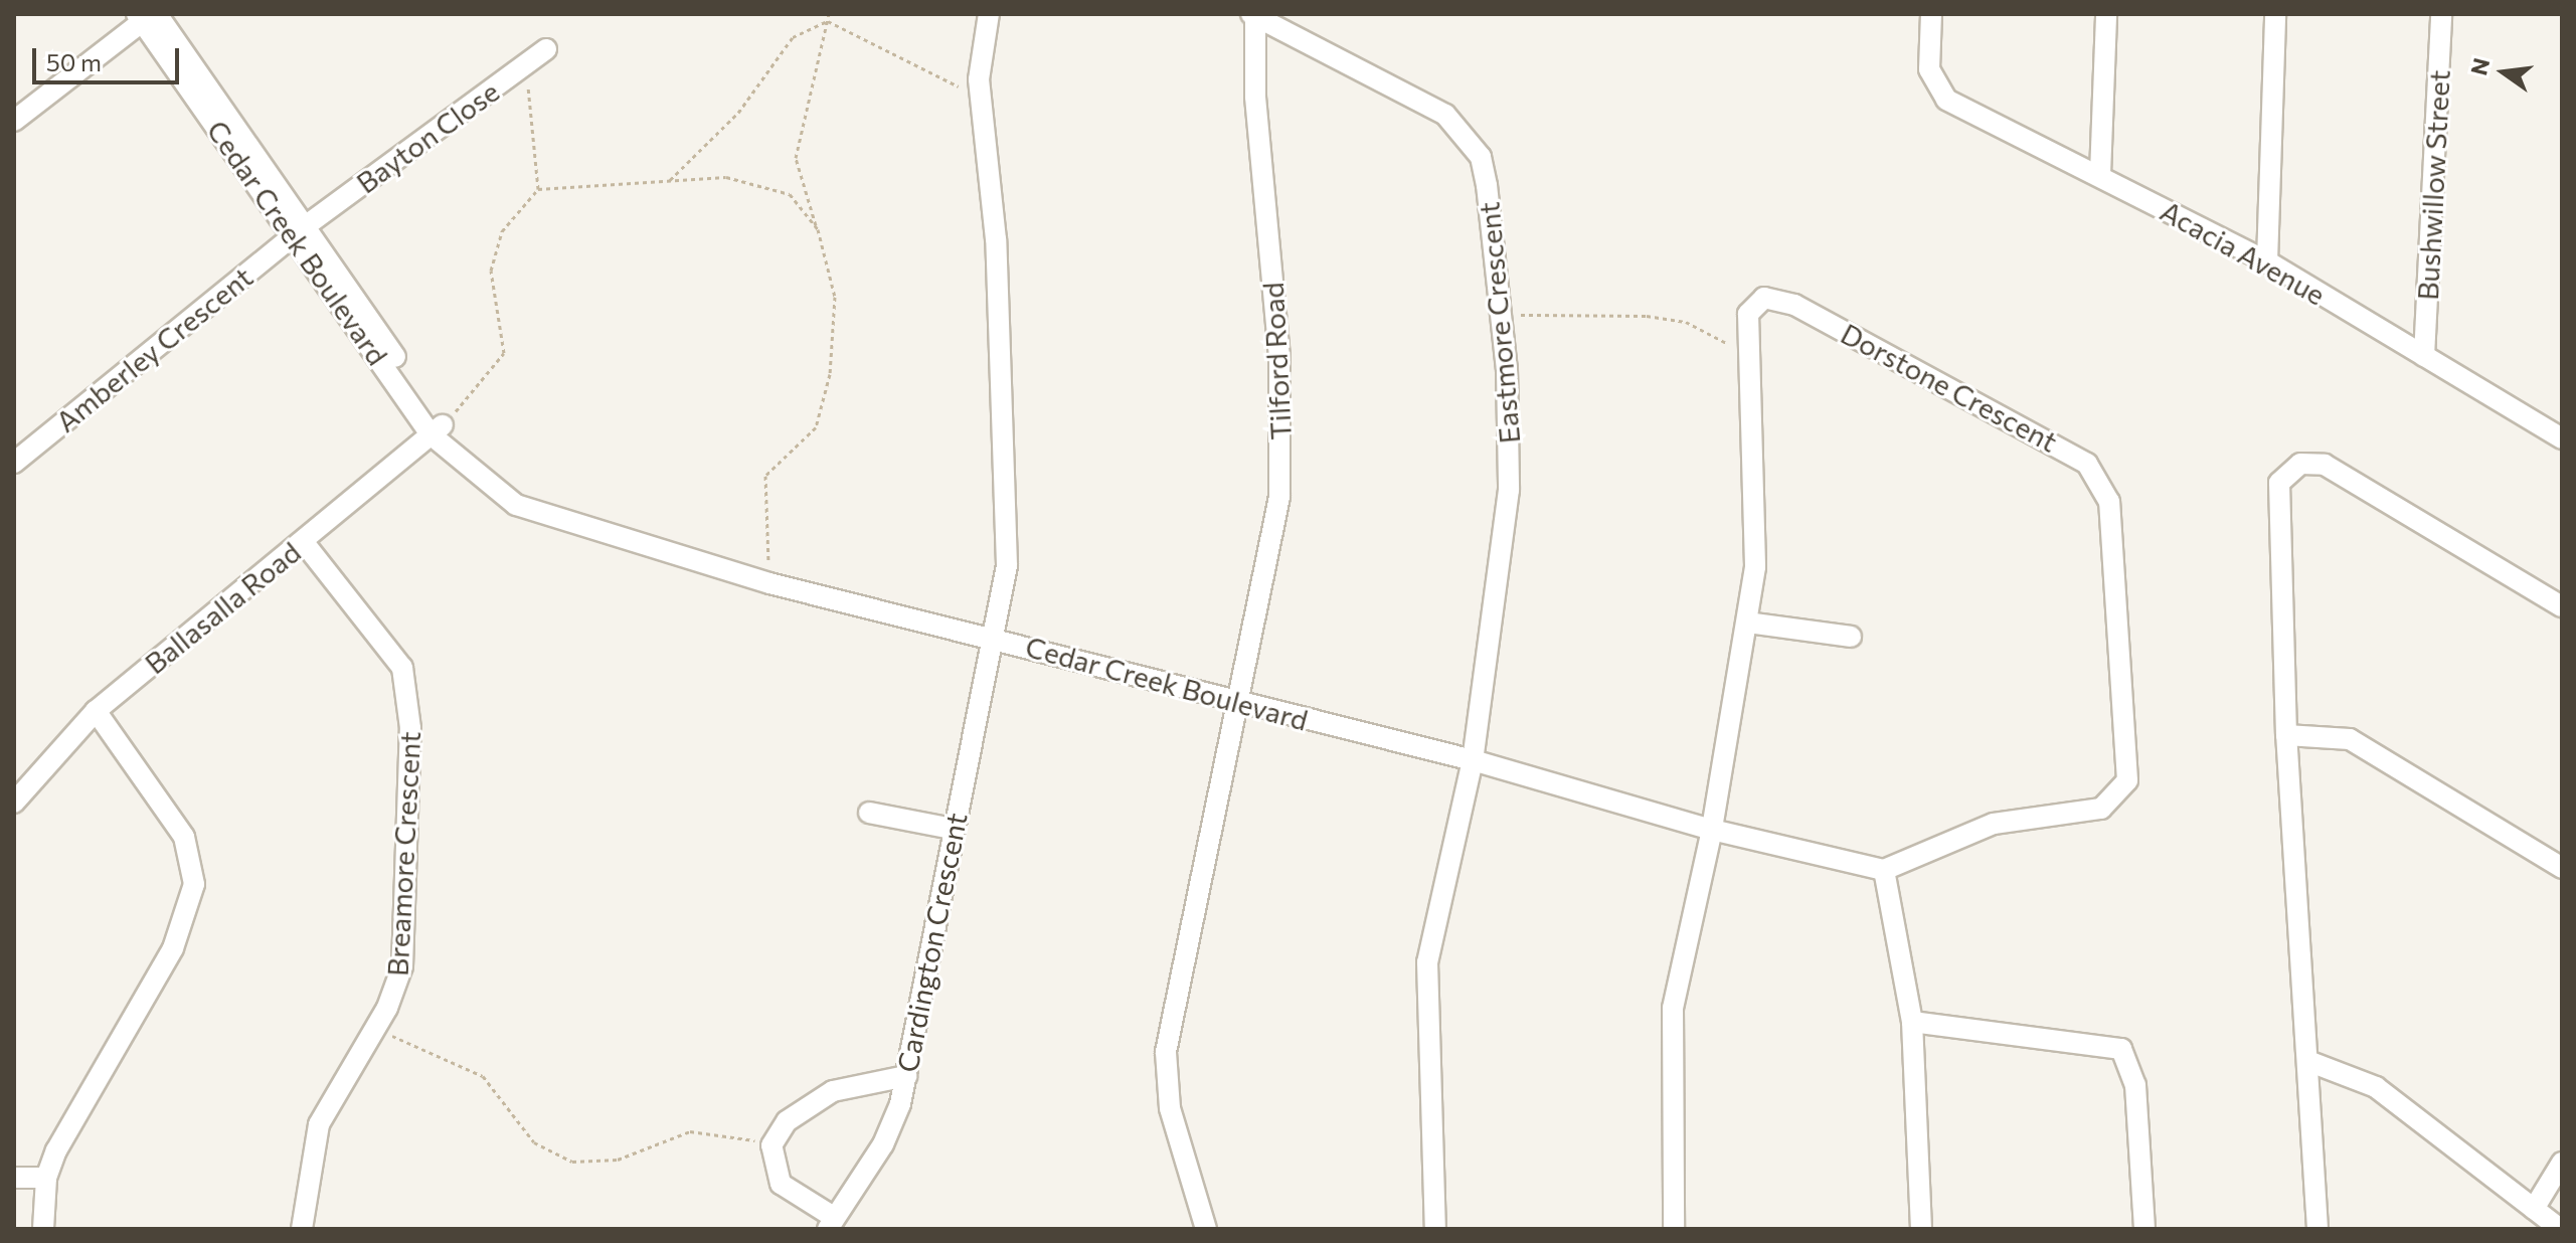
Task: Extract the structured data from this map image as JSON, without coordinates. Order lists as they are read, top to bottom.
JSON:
{
  "streets": {
    "street": [
      "Bayton Close",
      "Bushwillow Street",
      "Cedar Creek Boulevard",
      "Acacia Avenue",
      "Eastmore Crescent",
      "Amberley Crescent",
      "Tilford Road",
      "Dorstone Crescent",
      "Ballasalla Road",
      "Breamore Crescent",
      "Cardington Crescent"
    ]
  },
  "crossings": [
    ["Bayton Close", "Cedar Creek Boulevard"],
    ["Bayton Close", "Amberley Crescent"],
    ["Bushwillow Street", "Acacia Avenue"],
    ["Cedar Creek Boulevard", "Eastmore Crescent"],
    ["Cedar Creek Boulevard", "Amberley Crescent"],
    ["Cedar Creek Boulevard", "Tilford Road"],
    ["Cedar Creek Boulevard", "Dorstone Crescent"],
    ["Cedar Creek Boulevard", "Ballasalla Road"],
    ["Cedar Creek Boulevard", "Cardington Crescent"],
    ["Eastmore Crescent", "Tilford Road"],
    ["Ballasalla Road", "Breamore Crescent"]
  ],
  "scale_bar": "50 m",
  "north": "left"
}
